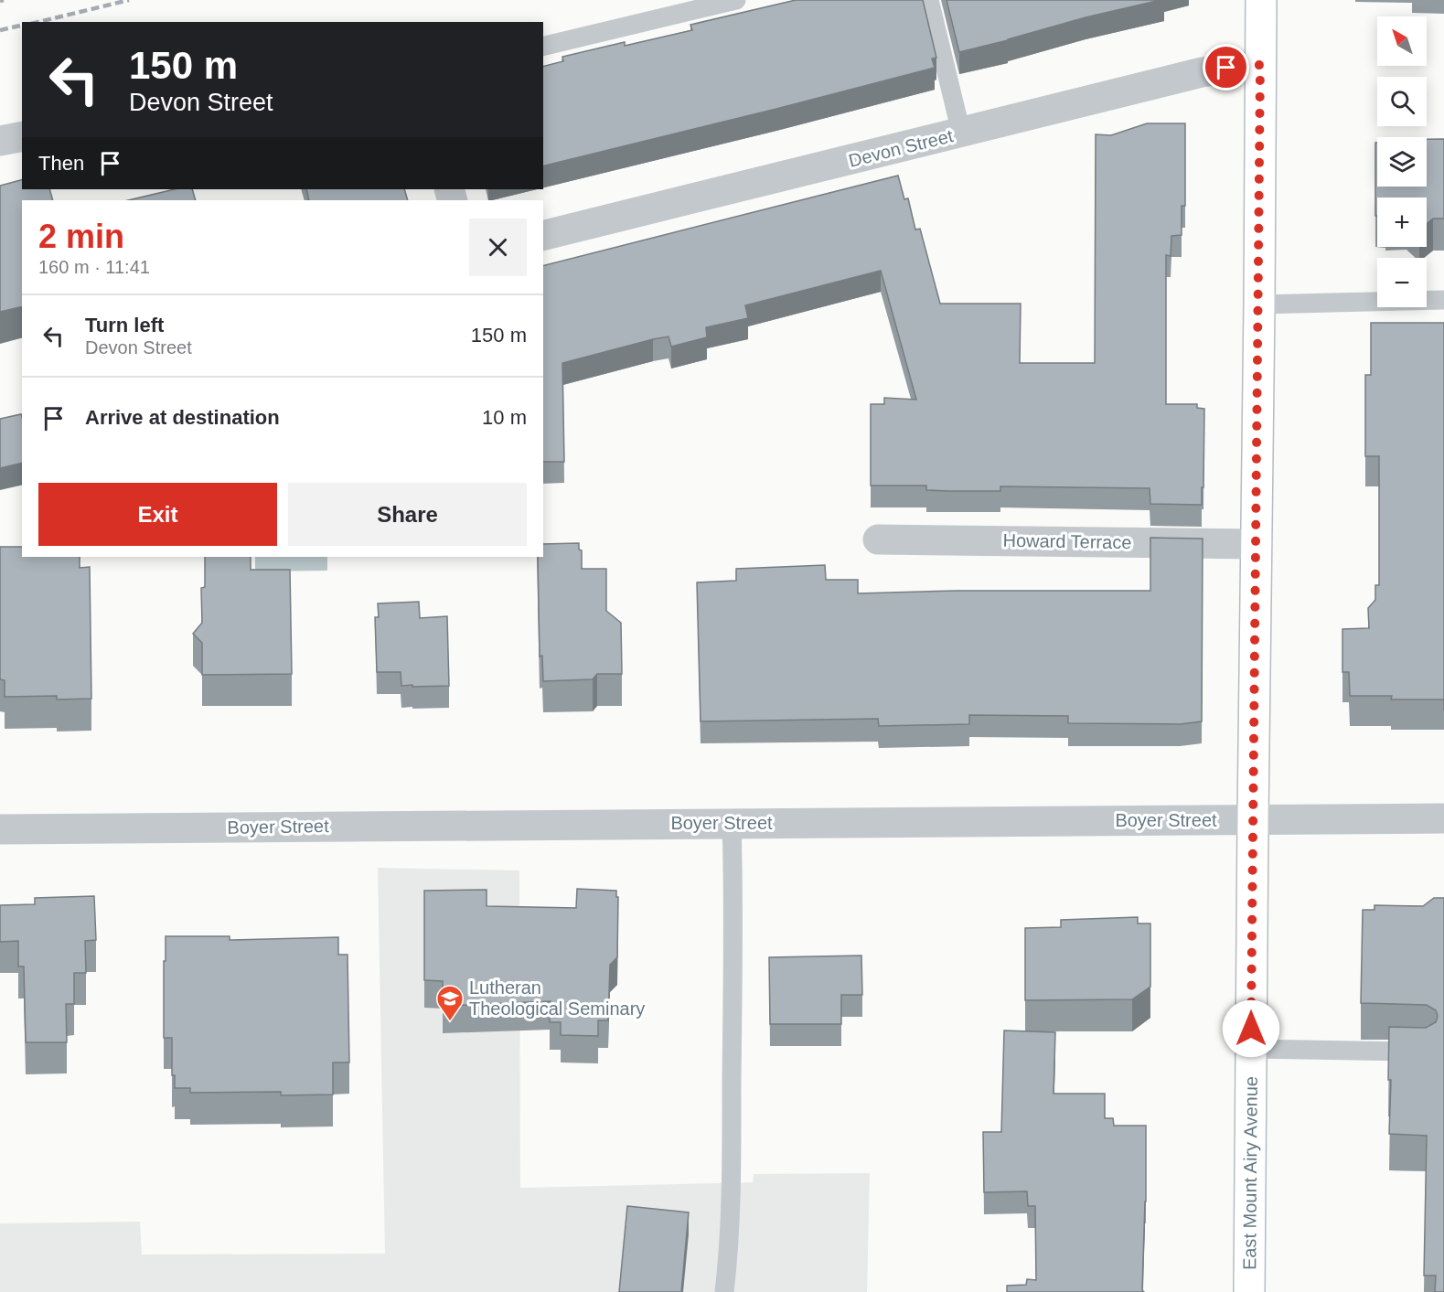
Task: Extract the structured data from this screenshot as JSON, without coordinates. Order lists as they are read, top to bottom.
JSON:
{
  "streets": {
    "main road": ["East Mount Airy Avenue"],
    "street": ["Devon Street", "Howard Terrace", "Boyer Street"]
  },
  "crossings": [
    ["Devon Street", "East Mount Airy Avenue"],
    ["Howard Terrace", "East Mount Airy Avenue"],
    ["Boyer Street", "East Mount Airy Avenue"]
  ],
  "places": {
    "school or university": ["Lutheran Theological Seminary"]
  },
  "north": "top left",
  "page": {
    "map_buttons": ["+", "−"],
    "turn": ["150 m", "Devon Street"],
    "then": "Then",
    "heading": ["2 min", "160 m · 11:41"],
    "list": [
      {
        "name": "Turn left",
        "note": "Devon Street",
        "value": "150 m"
      },
      {
        "name": "Arrive at destination",
        "value": "10 m"
      }
    ],
    "buttons": ["Exit", "Share"]
  }
}
